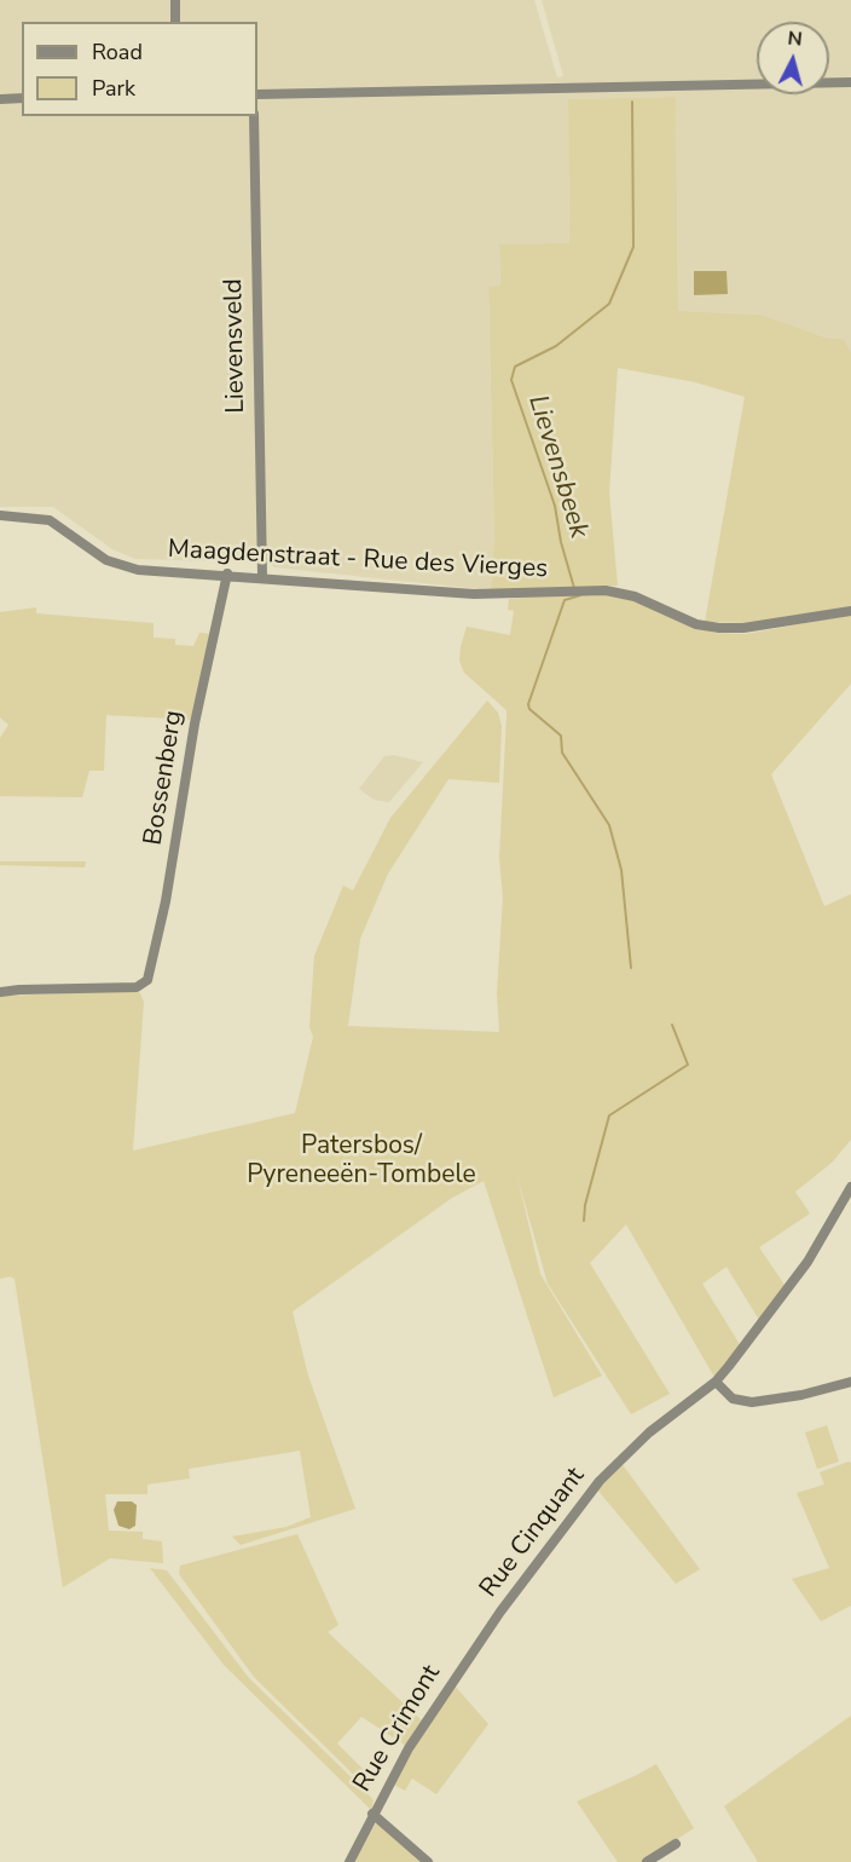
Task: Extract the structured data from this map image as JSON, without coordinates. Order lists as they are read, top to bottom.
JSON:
{
  "streets": {
    "street": [
      "Lievensveld",
      "Maagdenstraat - Rue des Vierges",
      "Bossenberg",
      "Rue Cinquant",
      "Rue Crimont"
    ]
  },
  "crossings": [
    ["Lievensveld", "Maagdenstraat - Rue des Vierges"],
    ["Maagdenstraat - Rue des Vierges", "Bossenberg"],
    ["Rue Cinquant", "Rue Crimont"]
  ],
  "water": ["Lievensbeek"],
  "parks": ["Patersbos/ Pyreneeën-Tombele"],
  "legend": ["Road", "Park"],
  "north": "top"
}
